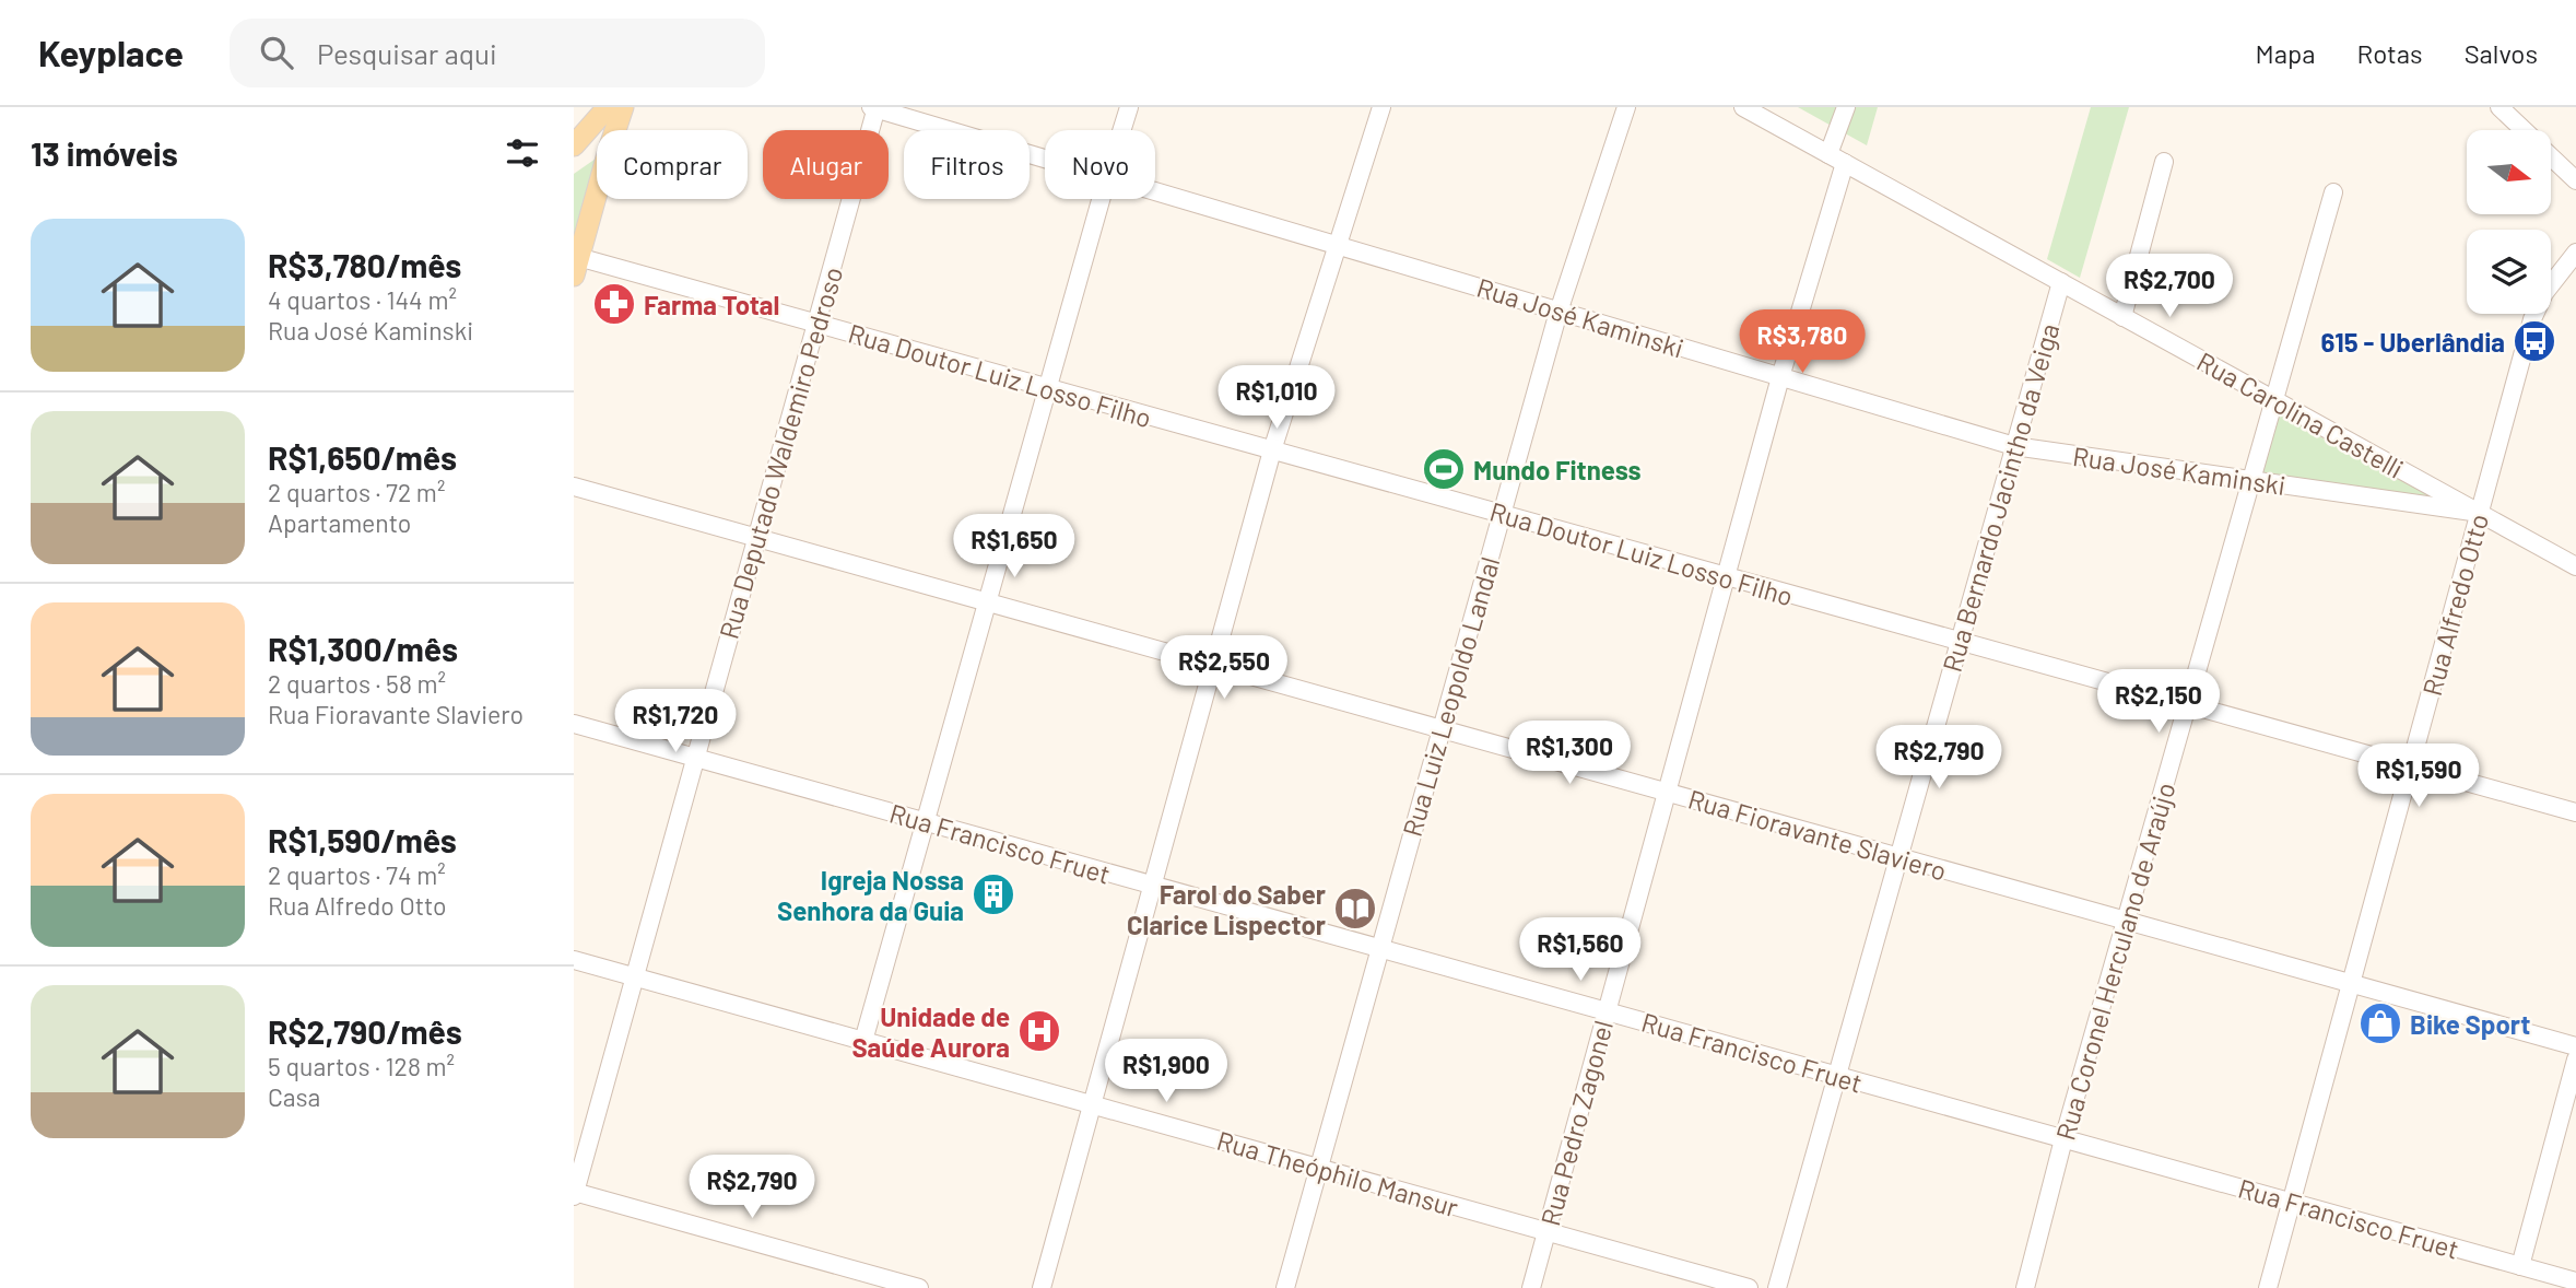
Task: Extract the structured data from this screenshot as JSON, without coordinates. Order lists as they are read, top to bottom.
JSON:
{
  "streets": {
    "street": [
      "Rua José Kaminski",
      "Rua Doutor Luiz Losso Filho",
      "Rua Carolina Castelli",
      "Rua Deputado Waldemiro Pedroso",
      "Rua Bernardo Jacintho da Veiga",
      "Rua Alfredo Otto",
      "Rua Luiz Leopoldo Landal",
      "Rua Fioravante Slaviero",
      "Rua Francisco Fruet",
      "Rua Coronel Herculano de Araújo",
      "Rua Pedro Zagonel",
      "Rua Theóphilo Mansur"
    ]
  },
  "crossings": [
    ["Rua José Kaminski", "Rua Carolina Castelli"],
    ["Rua José Kaminski", "Rua Deputado Waldemiro Pedroso"],
    ["Rua José Kaminski", "Rua Bernardo Jacintho da Veiga"],
    ["Rua José Kaminski", "Rua Alfredo Otto"],
    ["Rua José Kaminski", "Rua Luiz Leopoldo Landal"],
    ["Rua José Kaminski", "Rua Coronel Herculano de Araújo"],
    ["Rua José Kaminski", "Rua Pedro Zagonel"],
    ["Rua Doutor Luiz Losso Filho", "Rua Deputado Waldemiro Pedroso"],
    ["Rua Doutor Luiz Losso Filho", "Rua Bernardo Jacintho da Veiga"],
    ["Rua Doutor Luiz Losso Filho", "Rua Alfredo Otto"],
    ["Rua Doutor Luiz Losso Filho", "Rua Luiz Leopoldo Landal"],
    ["Rua Doutor Luiz Losso Filho", "Rua Coronel Herculano de Araújo"],
    ["Rua Doutor Luiz Losso Filho", "Rua Pedro Zagonel"],
    ["Rua Carolina Castelli", "Rua Bernardo Jacintho da Veiga"],
    ["Rua Carolina Castelli", "Rua Alfredo Otto"],
    ["Rua Carolina Castelli", "Rua Coronel Herculano de Araújo"],
    ["Rua Carolina Castelli", "Rua Pedro Zagonel"],
    ["Rua Deputado Waldemiro Pedroso", "Rua Fioravante Slaviero"],
    ["Rua Deputado Waldemiro Pedroso", "Rua Francisco Fruet"],
    ["Rua Deputado Waldemiro Pedroso", "Rua Theóphilo Mansur"],
    ["Rua Bernardo Jacintho da Veiga", "Rua Fioravante Slaviero"],
    ["Rua Bernardo Jacintho da Veiga", "Rua Francisco Fruet"],
    ["Rua Alfredo Otto", "Rua Fioravante Slaviero"],
    ["Rua Alfredo Otto", "Rua Francisco Fruet"],
    ["Rua Luiz Leopoldo Landal", "Rua Fioravante Slaviero"],
    ["Rua Luiz Leopoldo Landal", "Rua Francisco Fruet"],
    ["Rua Luiz Leopoldo Landal", "Rua Theóphilo Mansur"],
    ["Rua Fioravante Slaviero", "Rua Coronel Herculano de Araújo"],
    ["Rua Fioravante Slaviero", "Rua Pedro Zagonel"],
    ["Rua Francisco Fruet", "Rua Coronel Herculano de Araújo"],
    ["Rua Francisco Fruet", "Rua Pedro Zagonel"],
    ["Rua Pedro Zagonel", "Rua Theóphilo Mansur"]
  ],
  "places": {
    "pharmacy": ["Farma Total"],
    "bus stop": ["615 - Uberlândia"],
    "sports": ["Mundo Fitness"],
    "building": ["Igreja Nossa Senhora da Guia"],
    "library": ["Farol do Saber Clarice Lispector"],
    "shop": ["Bike Sport"],
    "hospital": ["Unidade de Saúde Aurora"]
  },
  "north": "right",
  "page": {
    "header": "Keyplace",
    "search": "Pesquisar aqui",
    "nav": ["Mapa", "Rotas", "Salvos"],
    "heading": "13 imóveis",
    "chip": [
      "Comprar",
      "Alugar",
      "Filtros",
      "Novo"
    ],
    "list": [
      {
        "name": "R$3,780/mês",
        "note": "4 quartos · 144 m² · Rua José Kaminski"
      },
      {
        "name": "R$1,650/mês",
        "note": "2 quartos · 72 m² · Apartamento"
      },
      {
        "name": "R$1,300/mês",
        "note": "2 quartos · 58 m² · Rua Fioravante Slaviero"
      },
      {
        "name": "R$1,590/mês",
        "note": "2 quartos · 74 m² · Rua Alfredo Otto"
      },
      {
        "name": "R$2,790/mês",
        "note": "5 quartos · 128 m² · Casa"
      }
    ],
    "price": [
      "R$2,700",
      "R$3,780",
      "R$1,010",
      "R$1,650",
      "R$2,550",
      "R$2,150",
      "R$1,720",
      "R$1,300",
      "R$2,790",
      "R$1,590",
      "R$1,560",
      "R$1,900",
      "R$2,790"
    ]
  }
}
